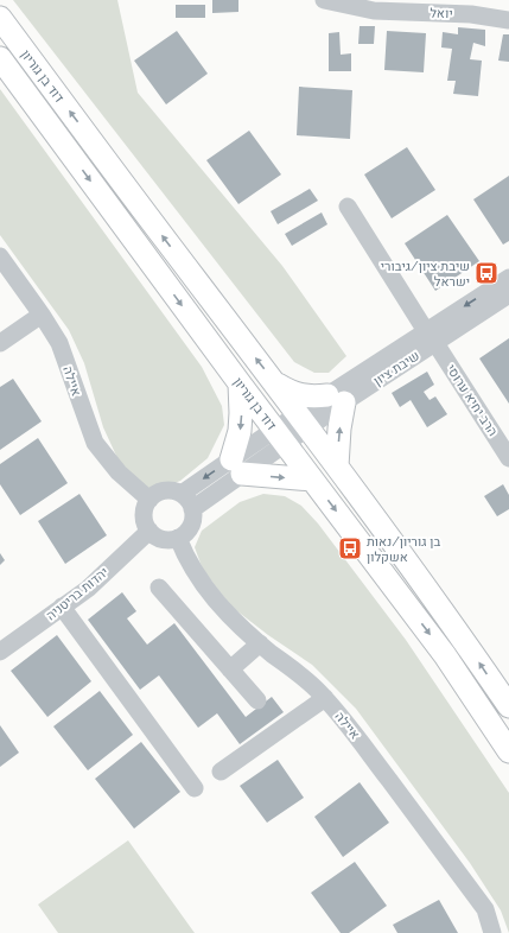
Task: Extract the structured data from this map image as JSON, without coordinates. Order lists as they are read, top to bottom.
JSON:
{
  "streets": {
    "main road": ["דוד בן גוריון"],
    "street": [
      "יואל",
      "שיבת ציון",
      "איילה",
      "הרב יחיא ערוסי",
      "יהדות בריטניה"
    ]
  },
  "crossings": [
    ["דוד בן גוריון", "שיבת ציון"],
    ["שיבת ציון", "הרב יחיא ערוסי"],
    ["איילה", "יהדות בריטניה"]
  ],
  "places": {
    "bus stop": ["שיבת ציון/גיבורי ישראל", "בן גוריון/נאות אשקלון"]
  }
}
